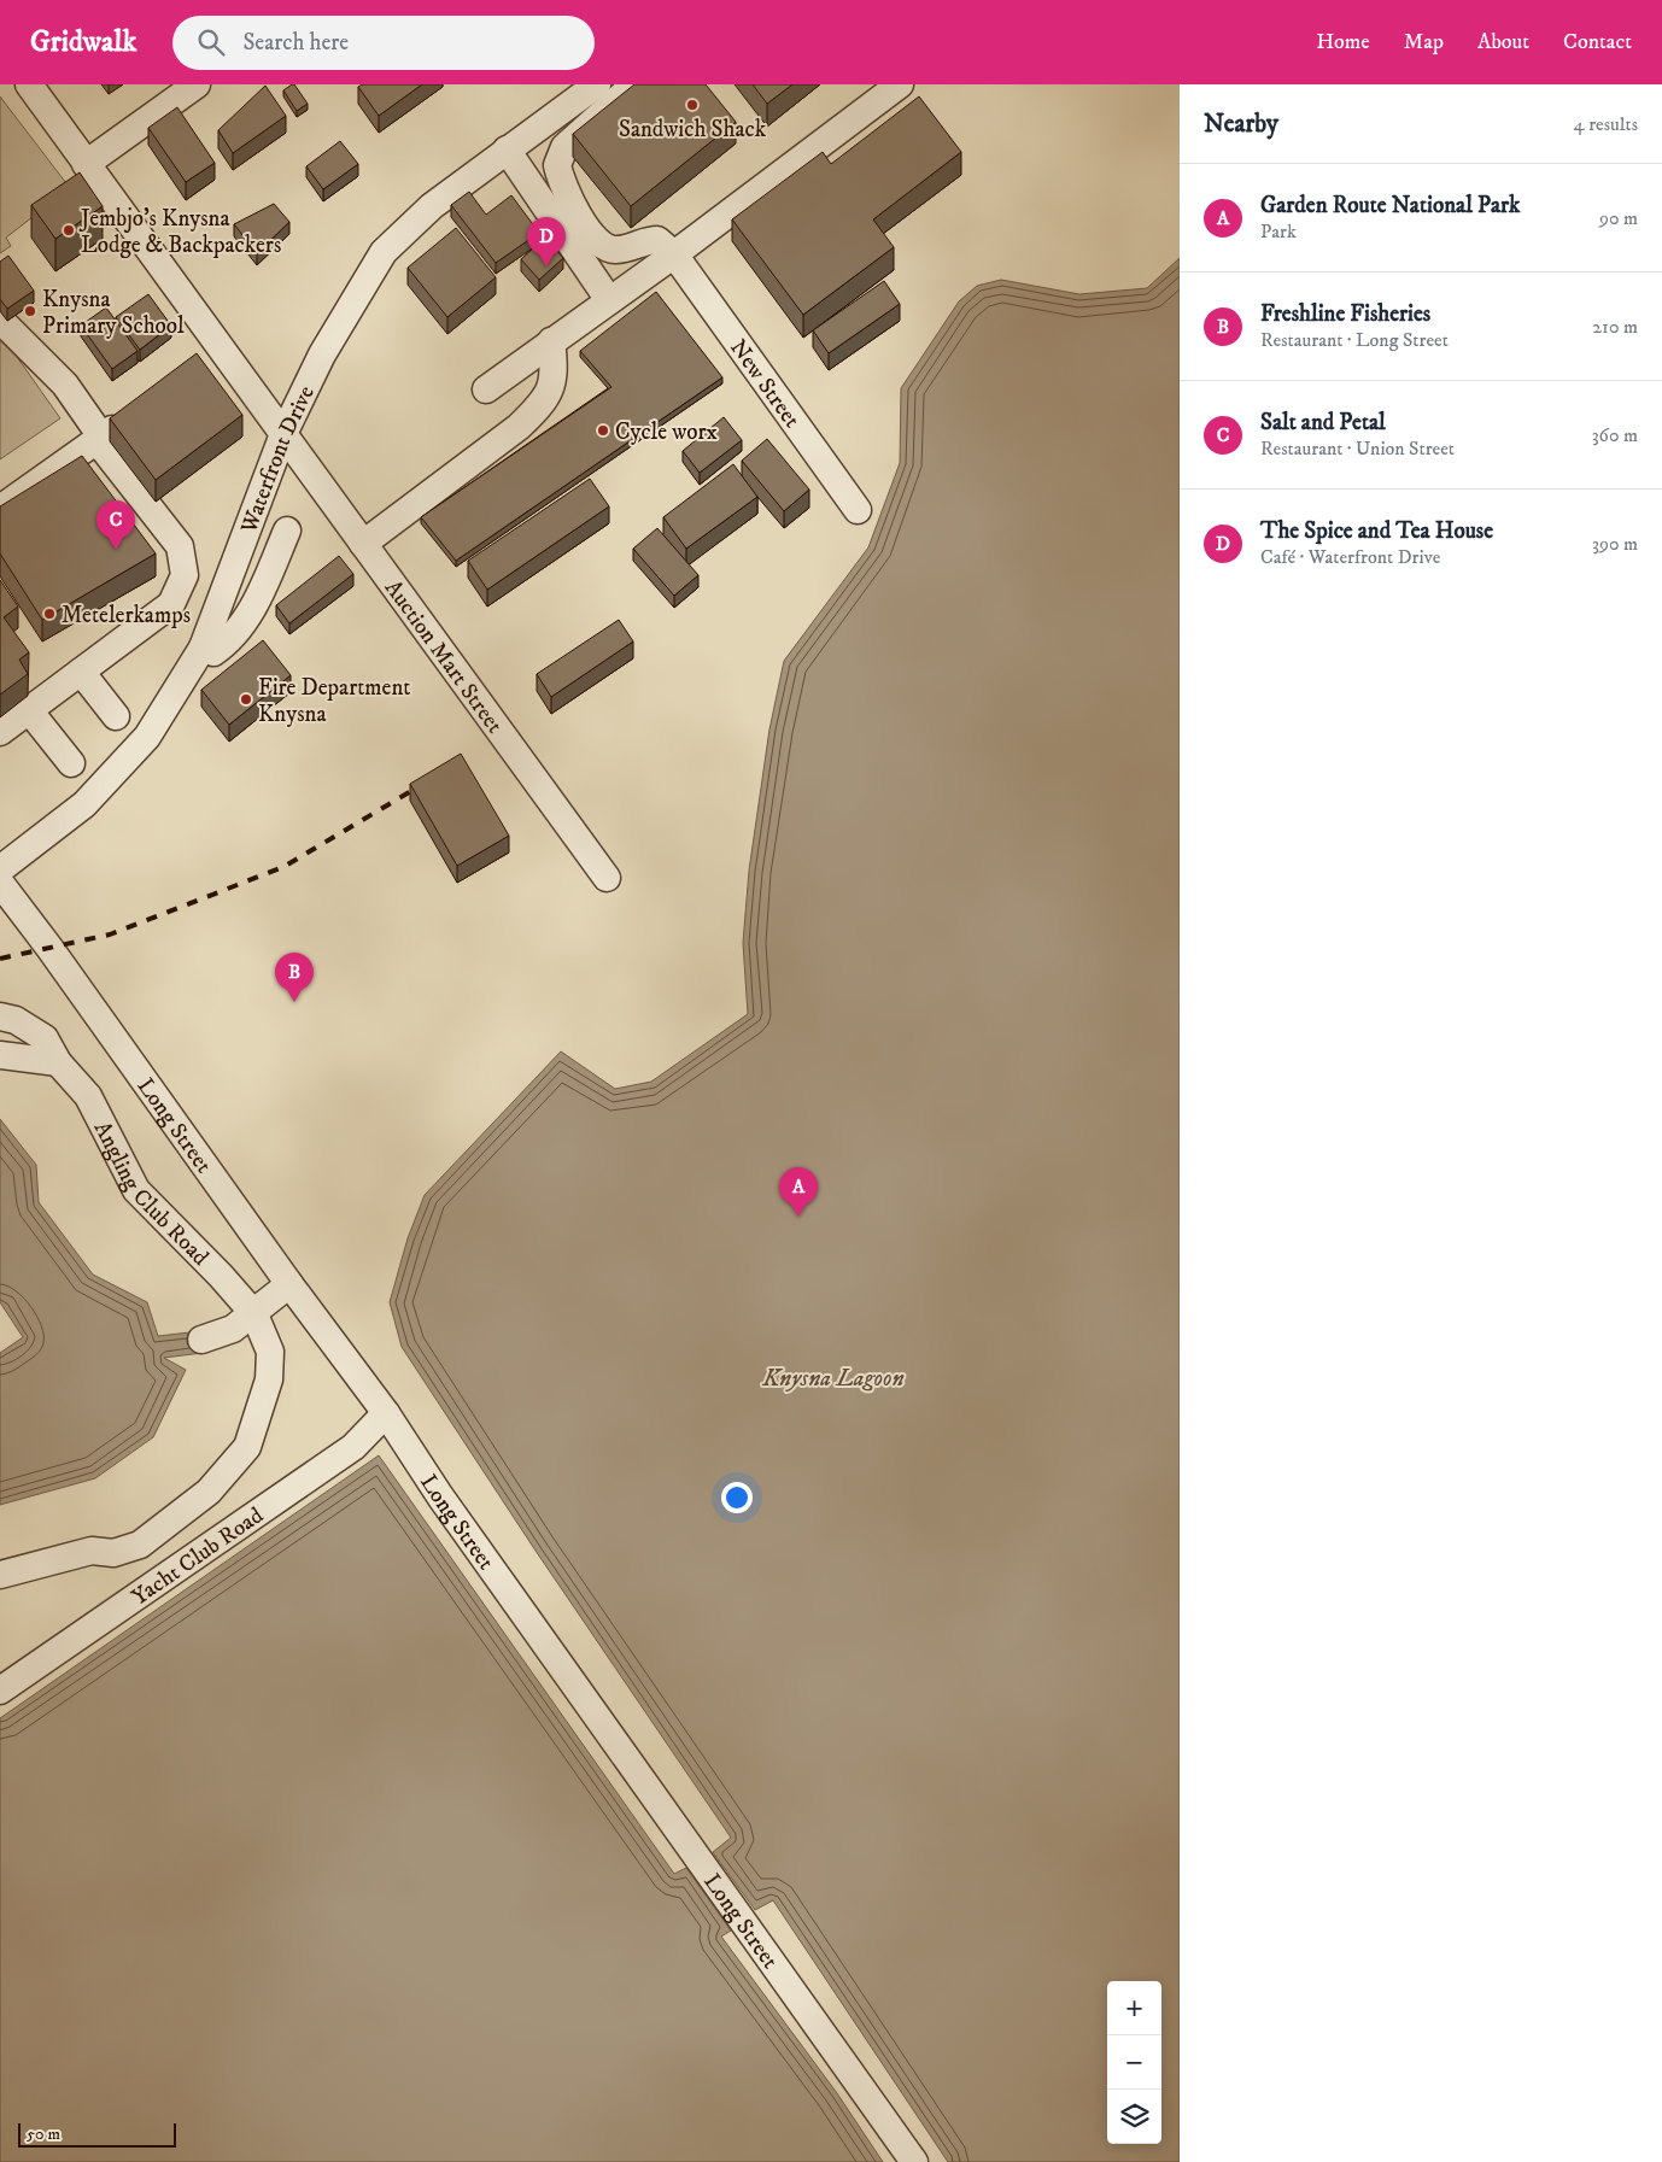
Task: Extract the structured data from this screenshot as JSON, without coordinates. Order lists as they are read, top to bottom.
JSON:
{
  "streets": {
    "street": [
      "New Street",
      "Waterfront Drive",
      "Auction Mart Street",
      "Long Street",
      "Angling Club Road",
      "Yacht Club Road"
    ]
  },
  "crossings": [
    ["Waterfront Drive", "Auction Mart Street"],
    ["Long Street", "Yacht Club Road"]
  ],
  "water": ["Knysna Lagoon"],
  "places": [
    "Sandwich Shack",
    "Jembjo's Knysna Lodge & Backpackers",
    "Knysna Primary School",
    "Cycle worx",
    "Metelerkamps",
    "Fire Department Knysna"
  ],
  "scale_bar": "50 m",
  "page": {
    "header": "Gridwalk",
    "search": "Search here",
    "nav": [
      "Home",
      "Map",
      "About",
      "Contact"
    ],
    "heading": ["Nearby", "4 results"],
    "list": [
      {
        "mark": "A",
        "name": "Garden Route National Park",
        "note": "Park",
        "value": "90 m"
      },
      {
        "mark": "B",
        "name": "Freshline Fisheries",
        "note": "Restaurant · Long Street",
        "value": "210 m"
      },
      {
        "mark": "C",
        "name": "Salt and Petal",
        "note": "Restaurant · Union Street",
        "value": "360 m"
      },
      {
        "mark": "D",
        "name": "The Spice and Tea House",
        "note": "Café · Waterfront Drive",
        "value": "390 m"
      }
    ],
    "pins": [
      "D",
      "C",
      "B",
      "A"
    ],
    "map_buttons": ["+", "−"],
    "scale": "50 m"
  }
}
